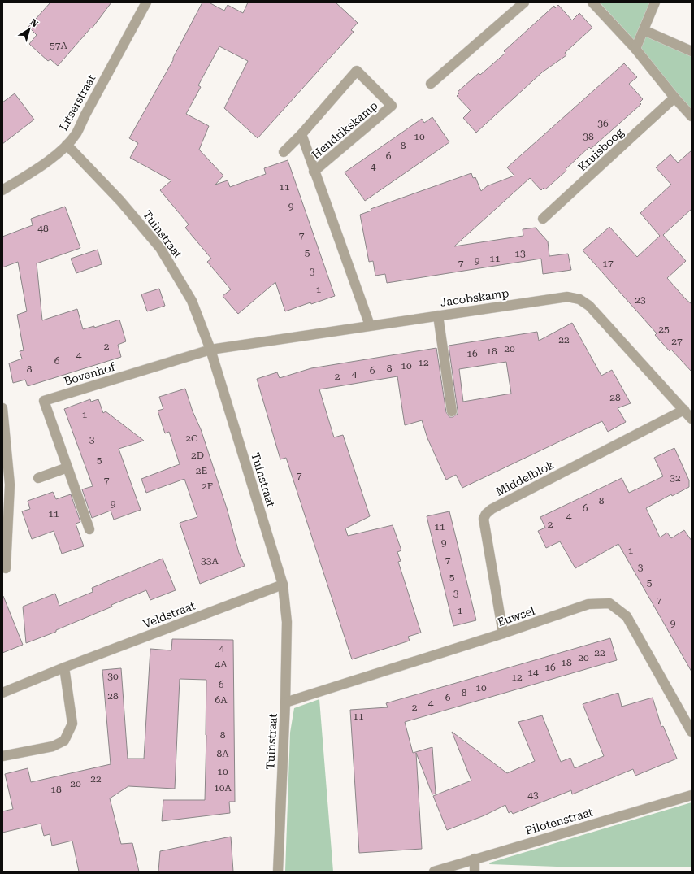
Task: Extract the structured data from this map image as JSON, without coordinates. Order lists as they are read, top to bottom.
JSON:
{
  "streets": {
    "street": [
      "Litserstraat",
      "Hendrikskamp",
      "Kruisboog",
      "Tuinstraat",
      "Jacobskamp",
      "Bovenhof",
      "Middelblok",
      "Veldstraat",
      "Euwsel",
      "Pilotenstraat"
    ]
  },
  "crossings": [
    ["Litserstraat", "Tuinstraat"],
    ["Hendrikskamp", "Jacobskamp"],
    ["Tuinstraat", "Jacobskamp"],
    ["Tuinstraat", "Bovenhof"],
    ["Tuinstraat", "Veldstraat"],
    ["Tuinstraat", "Euwsel"],
    ["Jacobskamp", "Bovenhof"],
    ["Jacobskamp", "Middelblok"],
    ["Middelblok", "Euwsel"]
  ],
  "house_numbers": [
    "57A",
    "36",
    "10",
    "38",
    "8",
    "6",
    "4",
    "11",
    "9",
    "48",
    "7",
    "5",
    "13",
    "11",
    "9",
    "7",
    "17",
    "3",
    "1",
    "23",
    "25",
    "22",
    "27",
    "2",
    "20",
    "18",
    "16",
    "4",
    "6",
    "12",
    "10",
    "8",
    "8",
    "6",
    "4",
    "2",
    "28",
    "1",
    "2C",
    "3",
    "2D",
    "5",
    "2E",
    "7",
    "32",
    "7",
    "2F",
    "8",
    "9",
    "6",
    "11",
    "4",
    "2",
    "11",
    "9",
    "1",
    "7",
    "33A",
    "3",
    "5",
    "5",
    "3",
    "7",
    "1",
    "9",
    "4",
    "22",
    "20",
    "18",
    "4A",
    "16",
    "14",
    "30",
    "12",
    "6",
    "10",
    "8",
    "28",
    "6",
    "6A",
    "4",
    "2",
    "11",
    "8",
    "8A",
    "10",
    "22",
    "20",
    "10A",
    "18",
    "43"
  ],
  "north": "top right"
}
